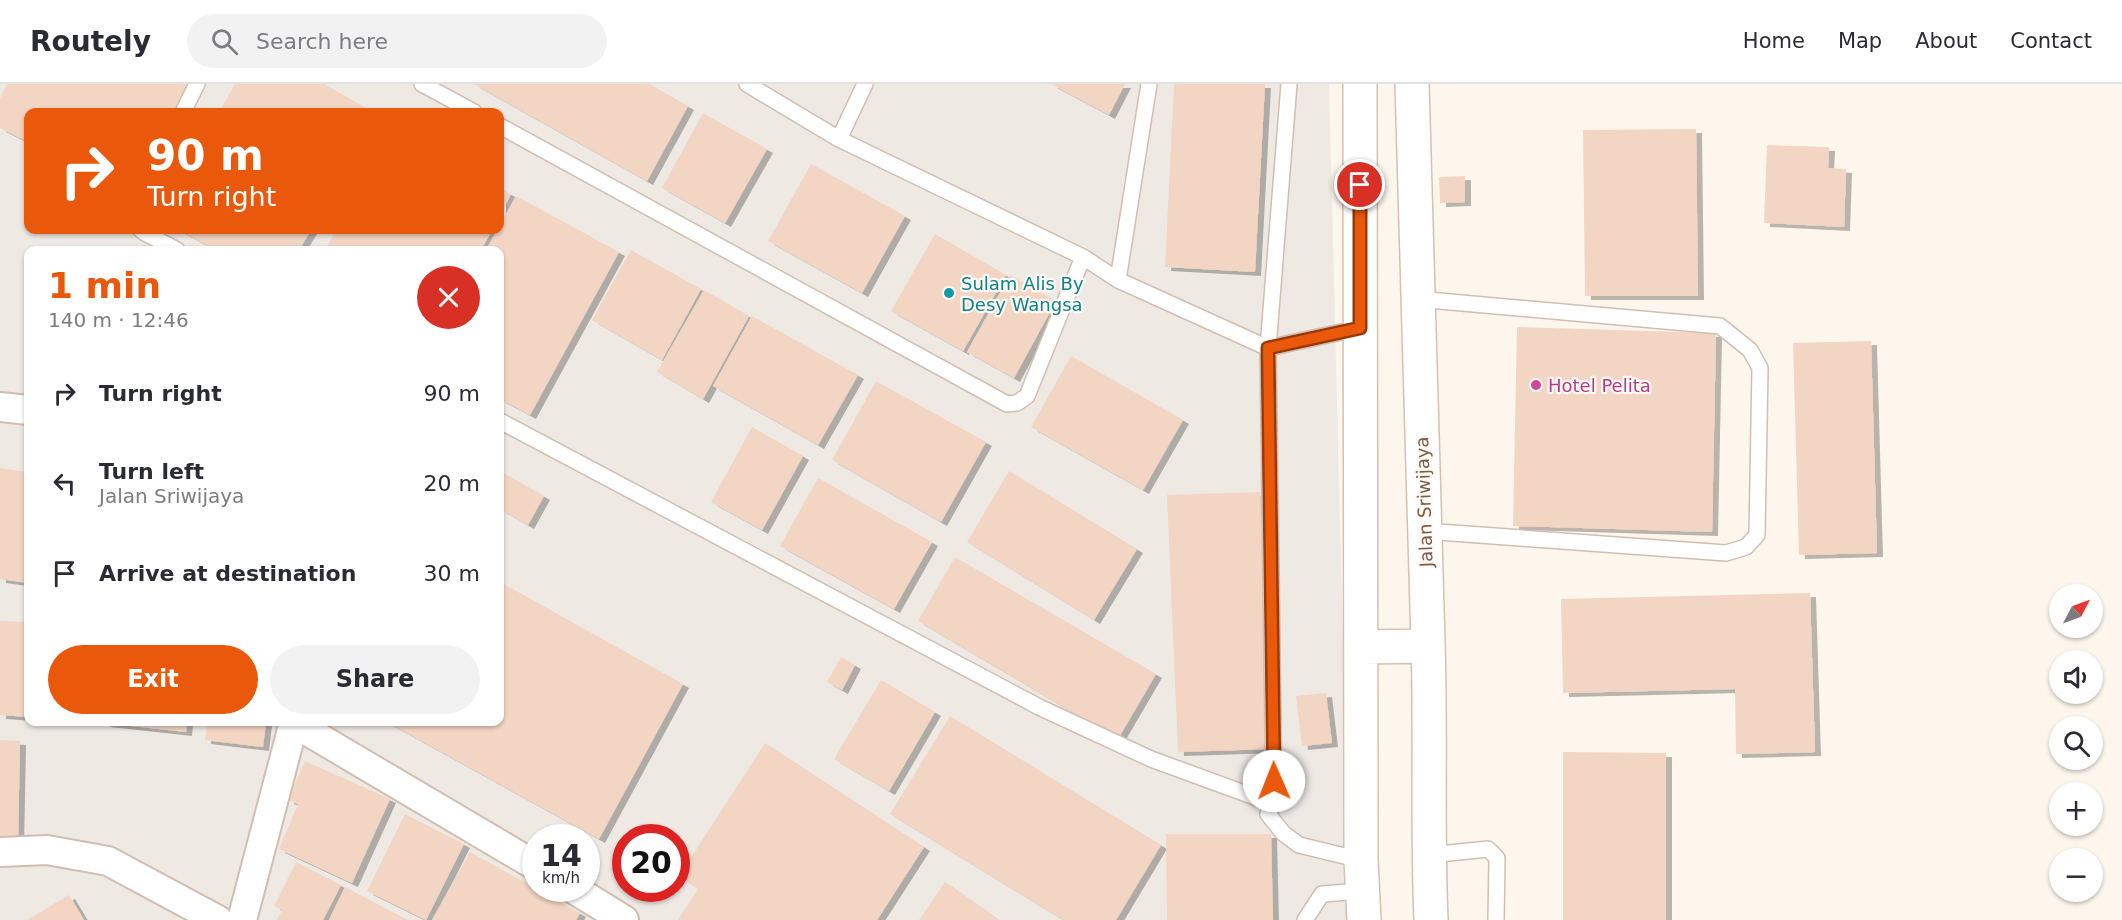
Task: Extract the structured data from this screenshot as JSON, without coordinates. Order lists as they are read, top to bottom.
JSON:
{
  "streets": {
    "main road": ["Jalan Sriwijaya"]
  },
  "places": ["Sulam Alis By Desy Wangsa", "Hotel Pelita"],
  "north": "top right",
  "page": {
    "header": "Routely",
    "search": "Search here",
    "nav": [
      "Home",
      "Map",
      "About",
      "Contact"
    ],
    "turn": ["90 m", "Turn right"],
    "heading": ["1 min", "140 m · 12:46"],
    "list": [
      {
        "name": "Turn right",
        "value": "90 m"
      },
      {
        "name": "Turn left",
        "note": "Jalan Sriwijaya",
        "value": "20 m"
      },
      {
        "name": "Arrive at destination",
        "value": "30 m"
      }
    ],
    "map_buttons": ["+", "−"],
    "buttons": ["Exit", "Share"],
    "speed": "14 km/h",
    "limit": "20"
  }
}
